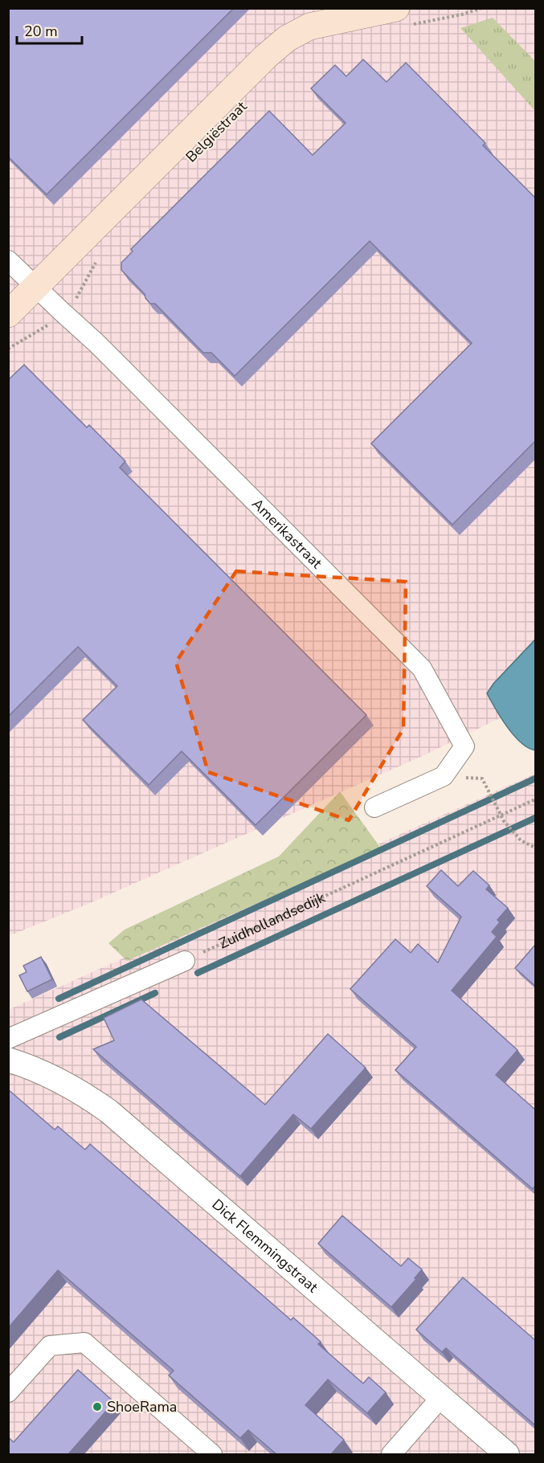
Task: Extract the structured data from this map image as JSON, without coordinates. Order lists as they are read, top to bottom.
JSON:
{
  "streets": {
    "main road": ["Belgiëstraat"],
    "street": ["Amerikastraat", "Dick Flemmingstraat"],
    "path": ["Zuidhollandsedijk"]
  },
  "crossings": [
    ["Belgiëstraat", "Amerikastraat"]
  ],
  "places": ["ShoeRama"],
  "scale_bar": "20 m"
}
